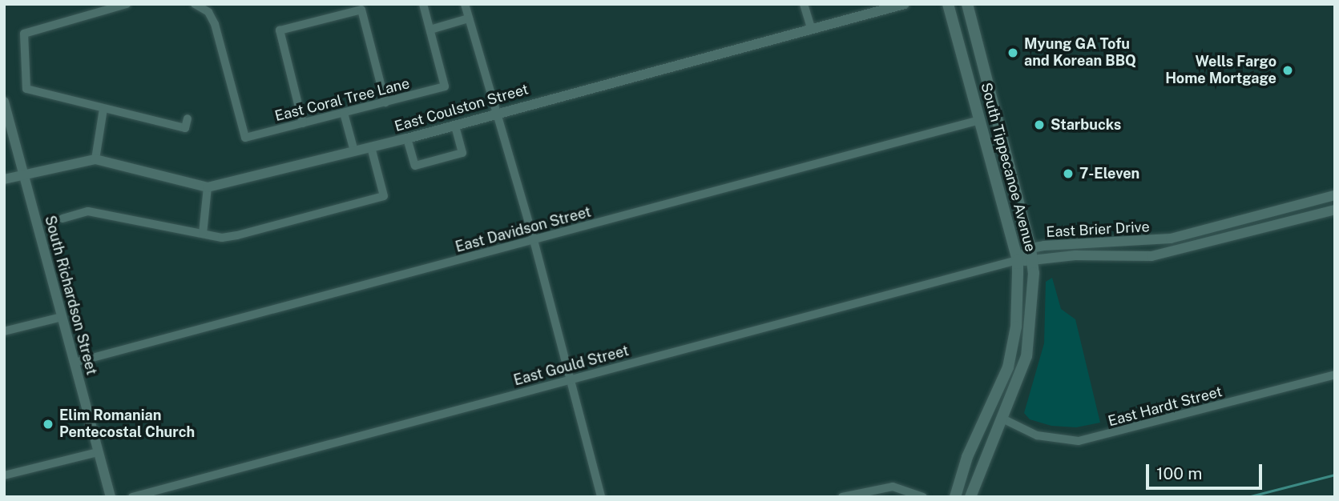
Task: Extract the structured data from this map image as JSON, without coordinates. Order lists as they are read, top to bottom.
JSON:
{
  "streets": {
    "main road": ["South Tippecanoe Avenue"],
    "street": [
      "East Coral Tree Lane",
      "East Coulston Street",
      "East Davidson Street",
      "East Brier Drive",
      "South Richardson Street",
      "East Gould Street",
      "East Hardt Street"
    ]
  },
  "crossings": [
    ["East Coulston Street", "South Richardson Street"],
    ["South Tippecanoe Avenue", "East Davidson Street"],
    ["South Tippecanoe Avenue", "East Brier Drive"],
    ["South Tippecanoe Avenue", "East Gould Street"],
    ["South Tippecanoe Avenue", "East Hardt Street"],
    ["East Davidson Street", "South Richardson Street"],
    ["East Brier Drive", "East Gould Street"]
  ],
  "places": [
    "Myung GA Tofu and Korean BBQ",
    "Wells Fargo Home Mortgage",
    "Starbucks",
    "7-Eleven",
    "Elim Romanian Pentecostal Church"
  ],
  "scale_bar": "100 m"
}
